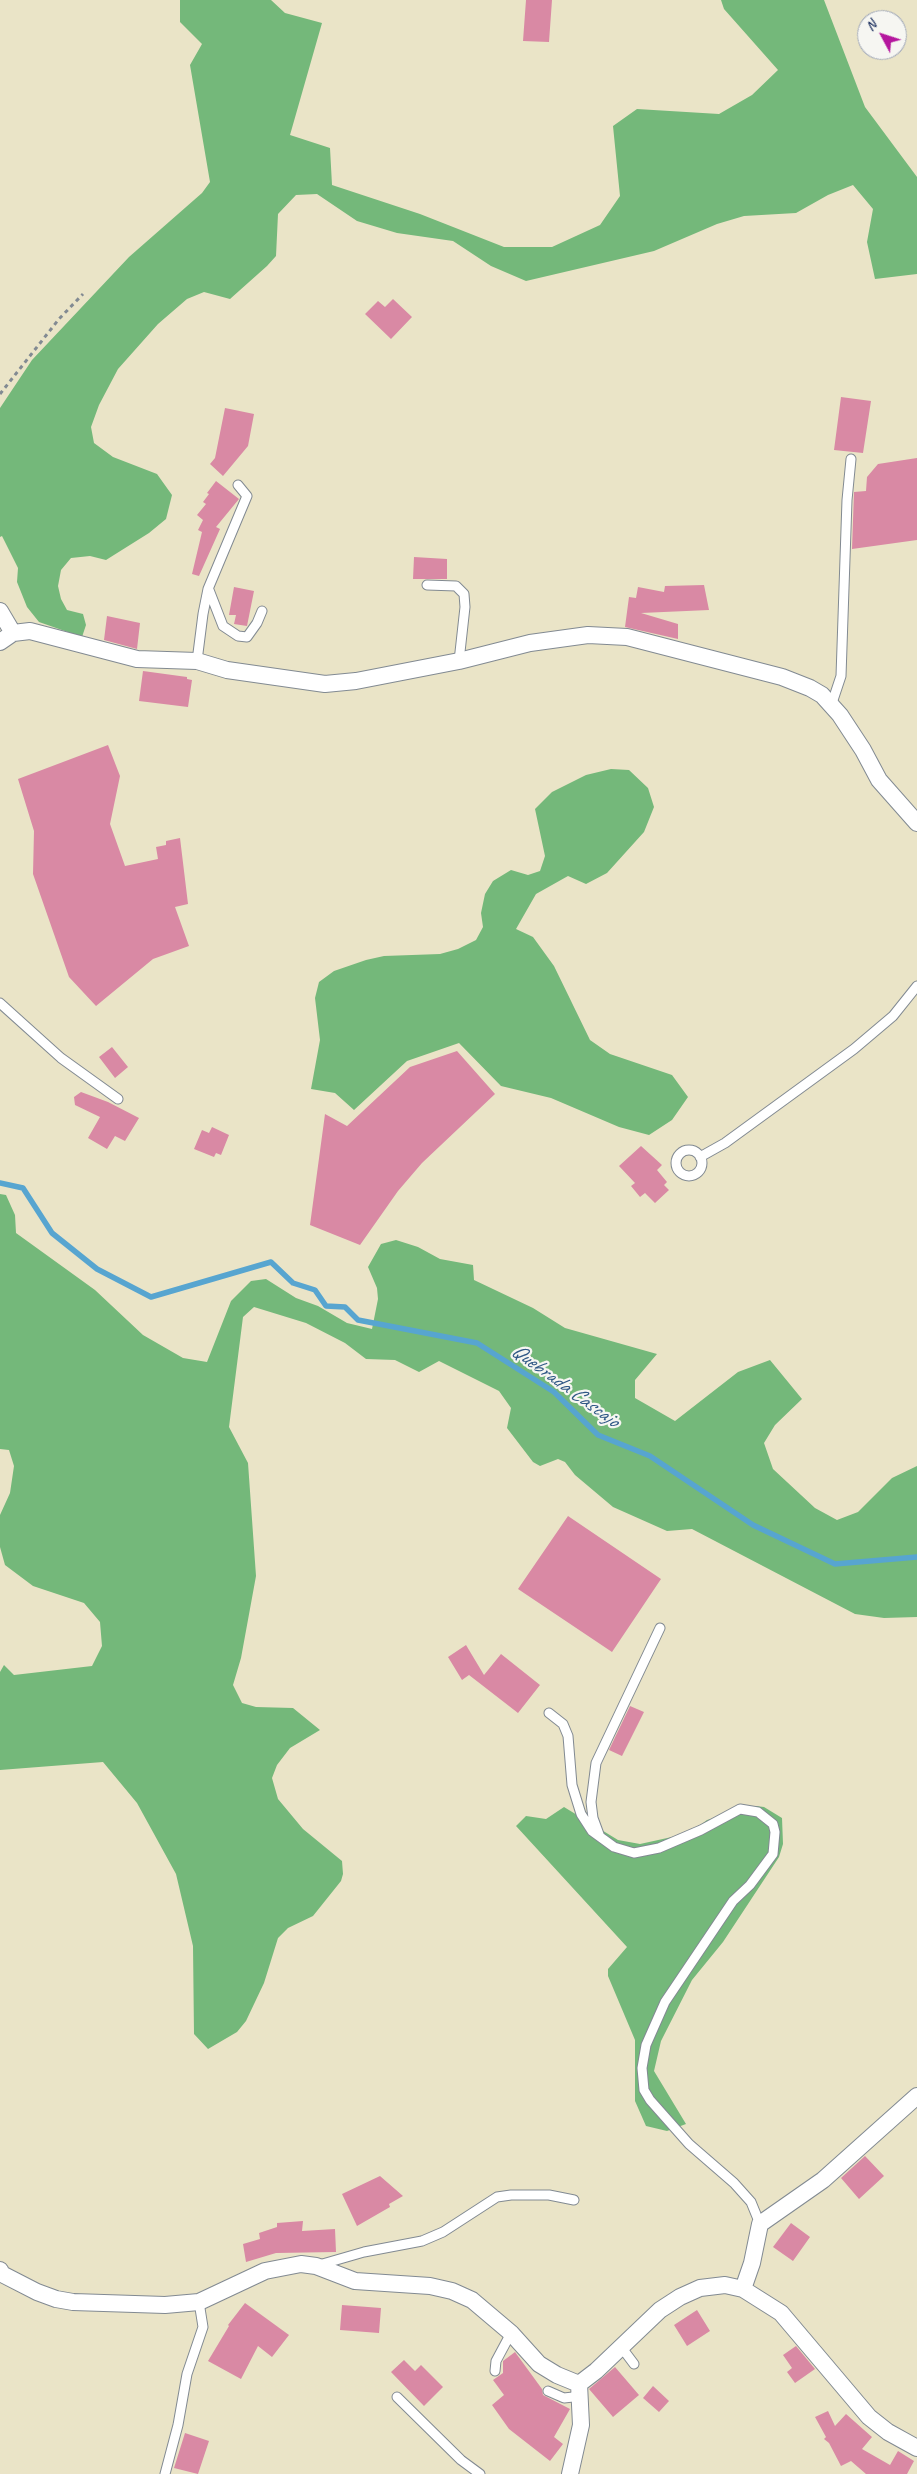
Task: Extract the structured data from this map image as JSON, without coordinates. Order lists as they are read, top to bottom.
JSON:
{
  "water": ["Quebrada Cascajo"],
  "north": "top left"
}
